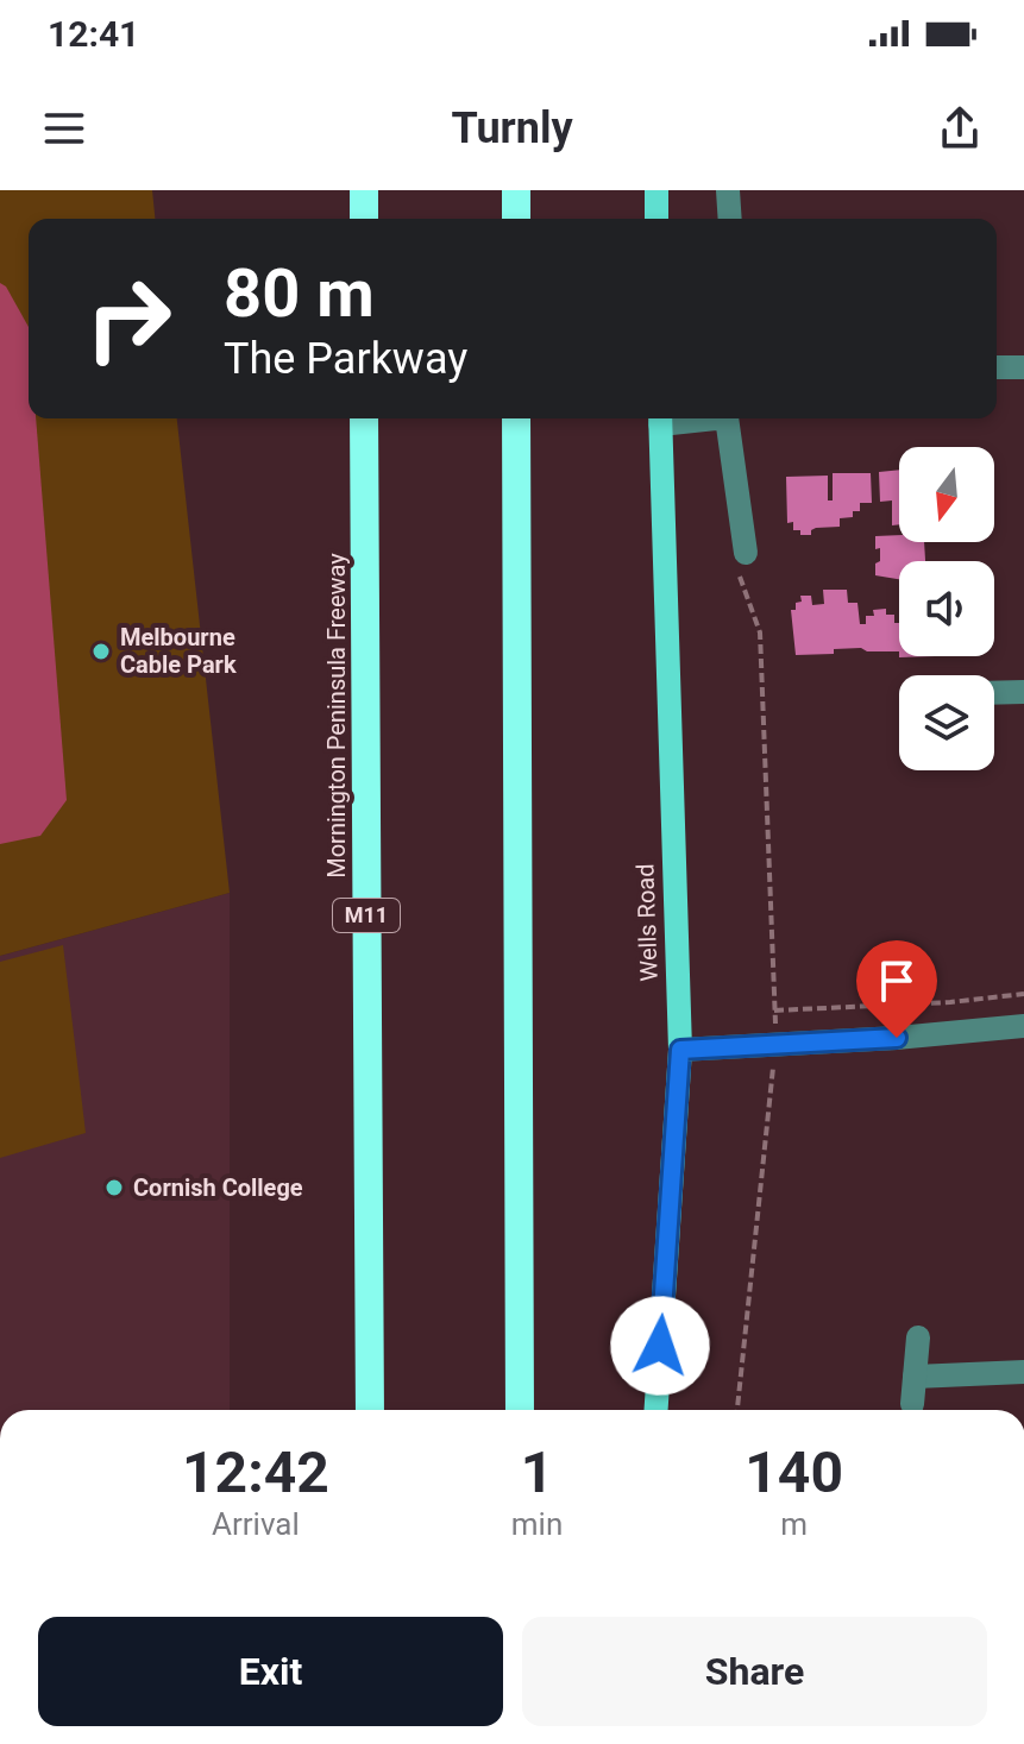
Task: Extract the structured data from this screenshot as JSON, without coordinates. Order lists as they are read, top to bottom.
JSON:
{
  "streets": {
    "highway": ["Mornington Peninsula Freeway", "M11"],
    "main road": ["Wells Road"]
  },
  "places": ["Melbourne Cable Park", "Cornish College"],
  "north": "bottom",
  "page": {
    "status": "12:41",
    "header": "Turnly",
    "turn": ["80 m", "The Parkway"],
    "eta": [
      "12:42",
      "Arrival",
      "1",
      "min",
      "140",
      "m"
    ],
    "buttons": ["Exit", "Share"]
  }
}
